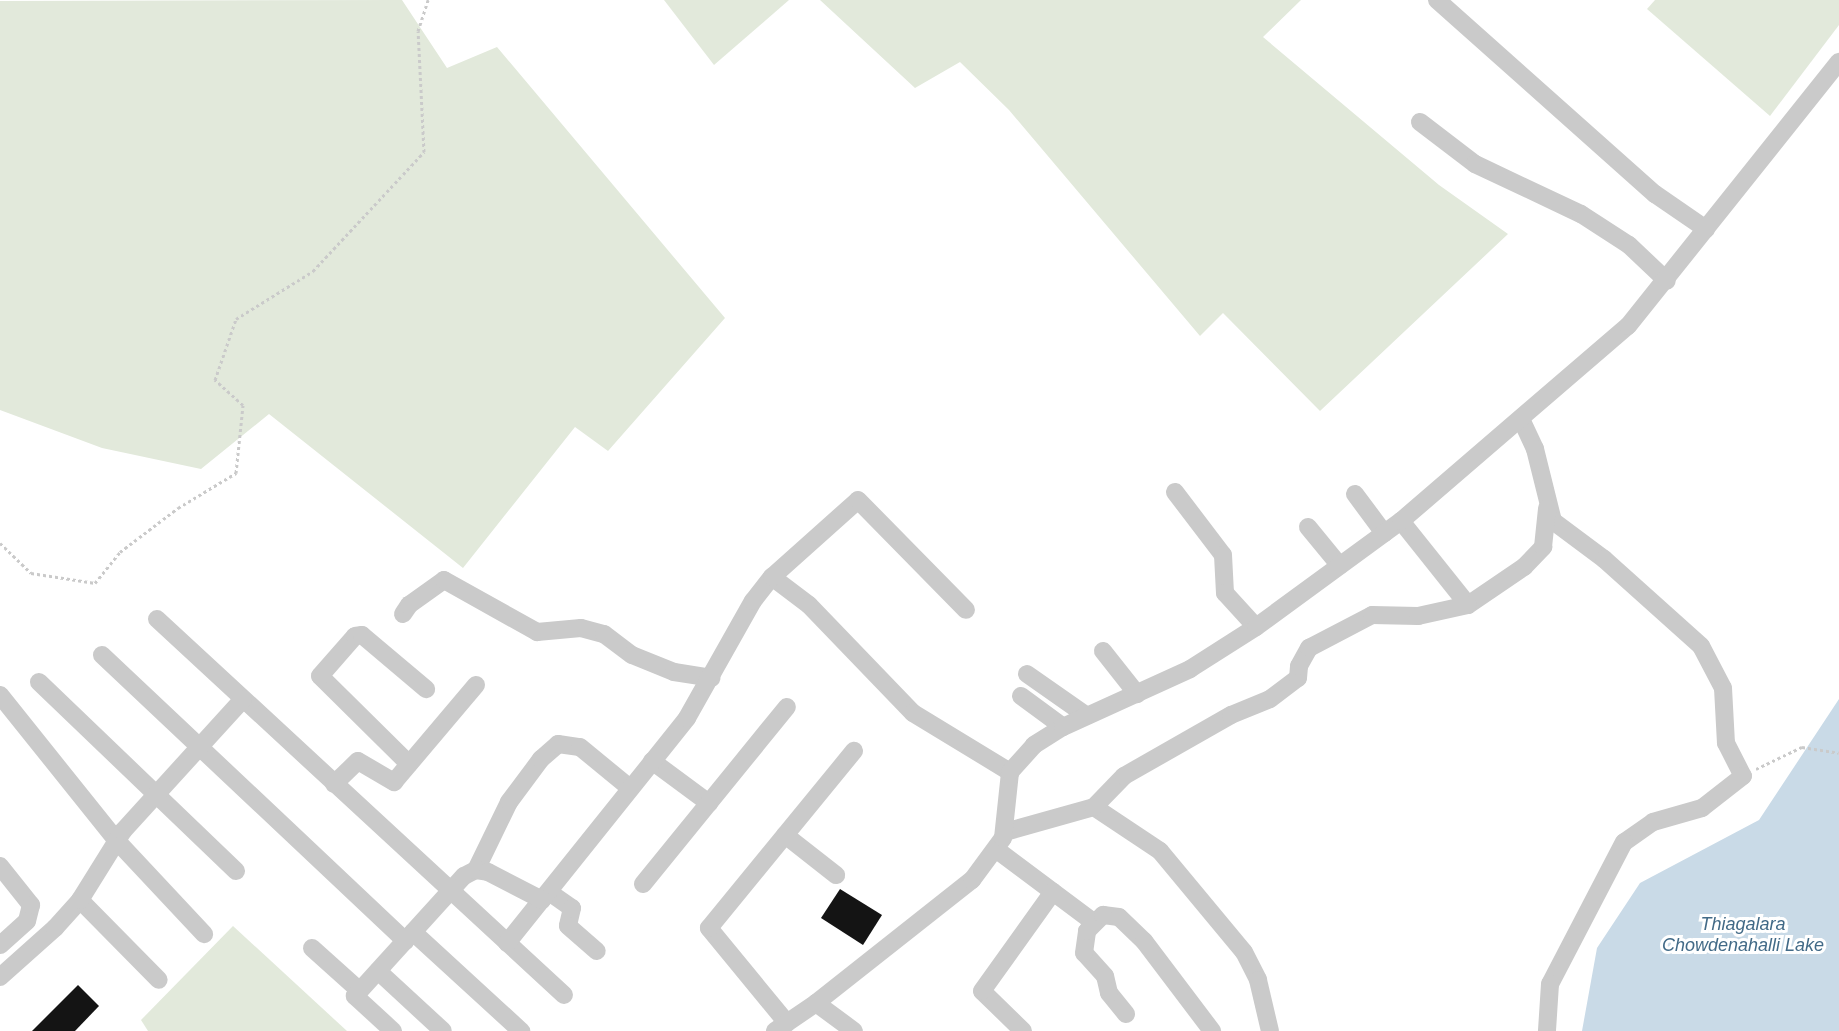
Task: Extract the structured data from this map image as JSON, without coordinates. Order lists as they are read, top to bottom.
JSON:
{
  "water": ["Thiagalara Chowdenahalli Lake"]
}
